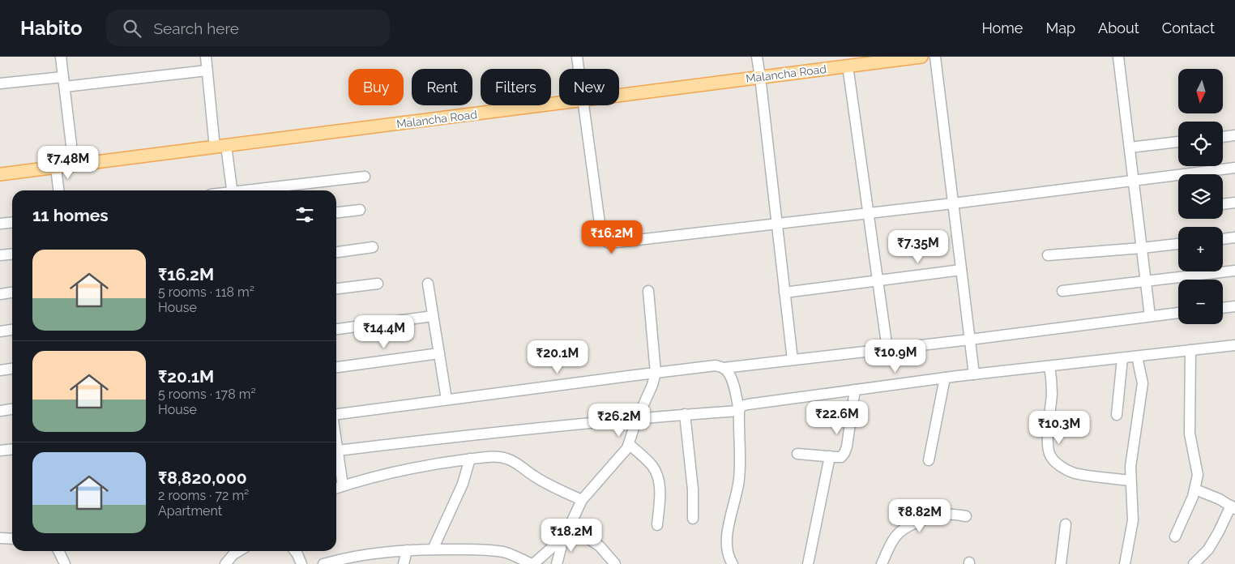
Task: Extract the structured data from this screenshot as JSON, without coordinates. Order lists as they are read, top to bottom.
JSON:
{
  "streets": {
    "main road": ["Malancha Road"]
  },
  "north": "bottom",
  "page": {
    "header": "Habito",
    "search": "Search here",
    "nav": [
      "Home",
      "Map",
      "About",
      "Contact"
    ],
    "map_buttons": ["+", "−"],
    "chip": [
      "Buy",
      "Rent",
      "Filters",
      "New"
    ],
    "price": [
      "₹7.48M",
      "₹16.2M",
      "₹7.35M",
      "₹14.4M",
      "₹10.9M",
      "₹20.1M",
      "₹22.6M",
      "₹26.2M",
      "₹10.3M",
      "₹8.82M",
      "₹18.2M"
    ],
    "heading": "11 homes",
    "list": [
      {
        "name": "₹16.2M",
        "note": "5 rooms · 118 m² · House"
      },
      {
        "name": "₹20.1M",
        "note": "5 rooms · 178 m² · House"
      },
      {
        "name": "₹8,820,000",
        "note": "2 rooms · 72 m² · Apartment"
      }
    ]
  }
}
